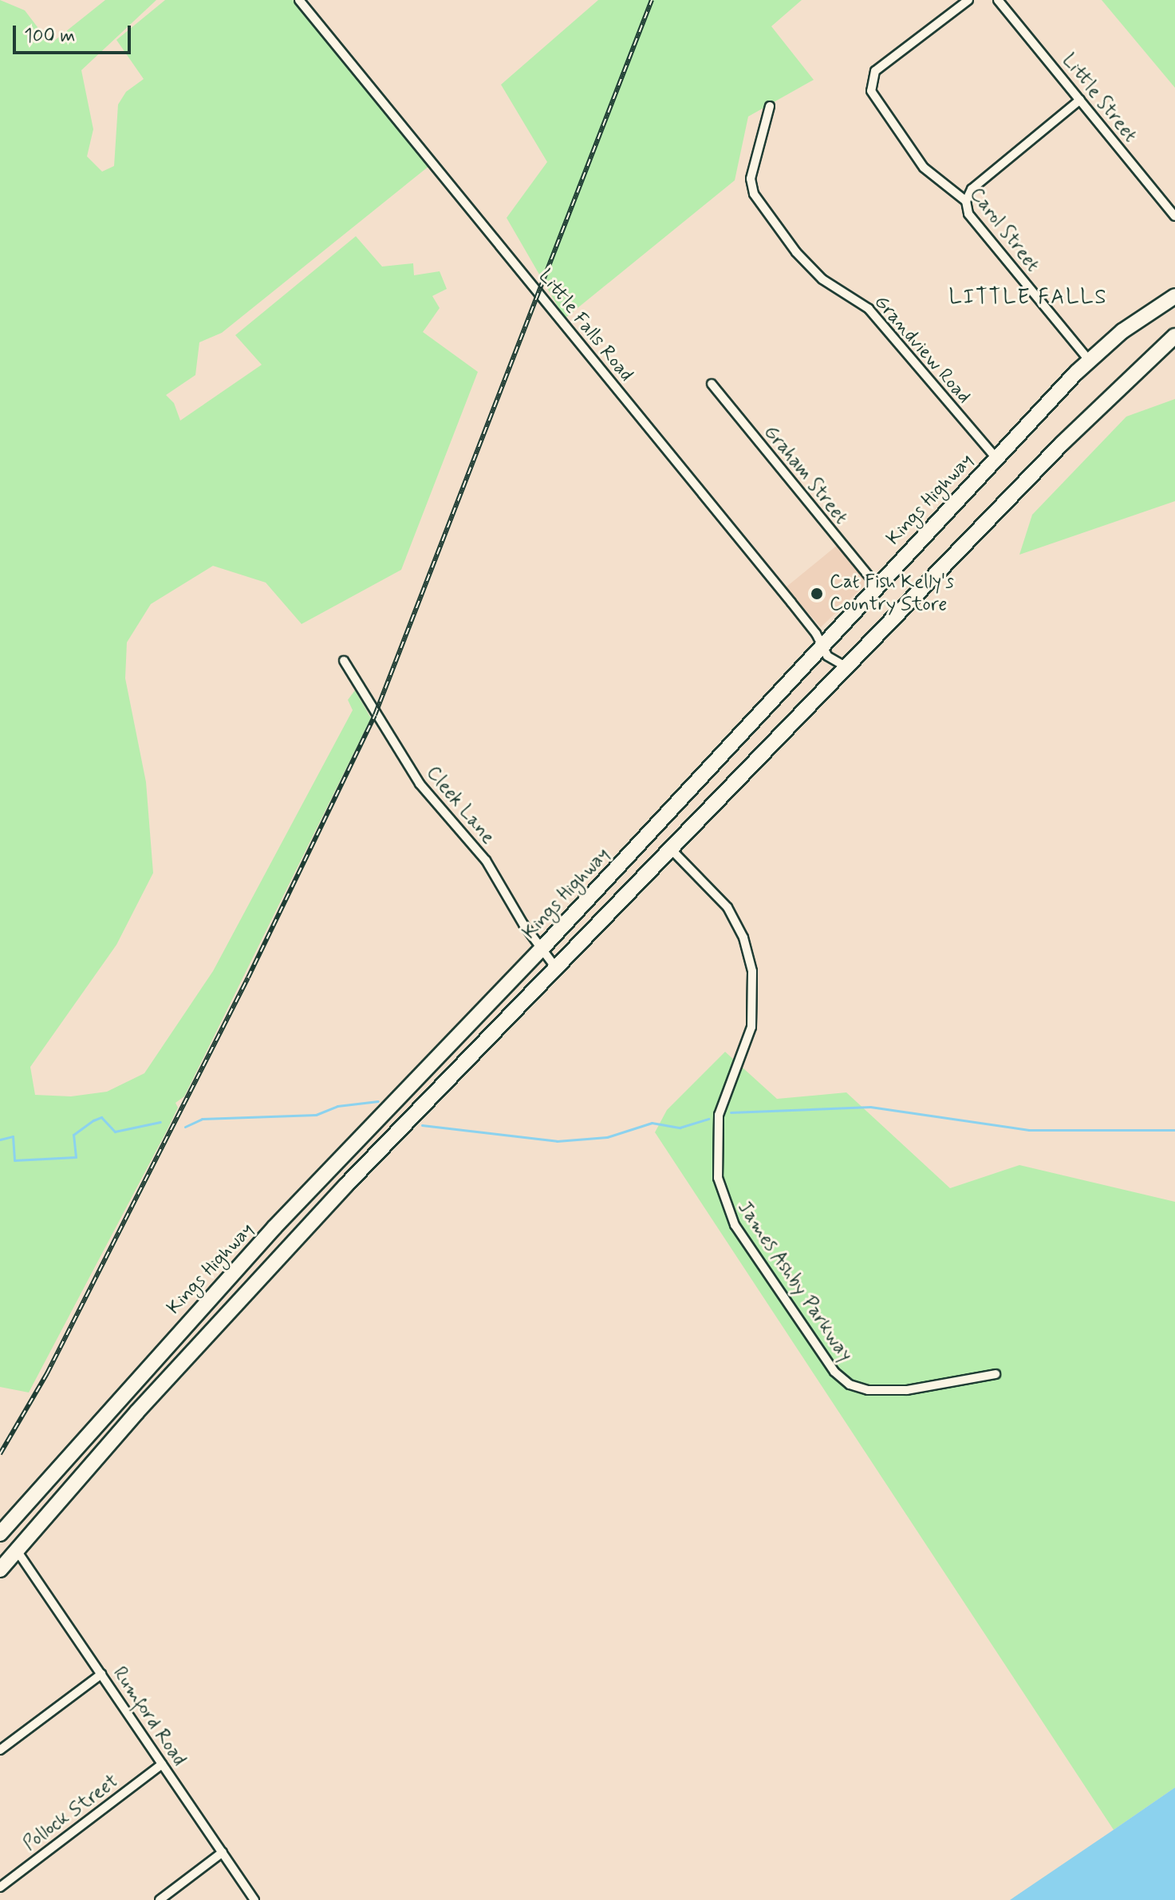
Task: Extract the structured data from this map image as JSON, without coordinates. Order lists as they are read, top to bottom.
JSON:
{
  "streets": {
    "highway": ["Kings Highway"],
    "street": [
      "Little Street",
      "Carol Street",
      "Little Falls Road",
      "Grandview Road",
      "Graham Street",
      "Cleek Lane",
      "James Ashby Parkway",
      "Rumford Road",
      "Pollock Street"
    ]
  },
  "crossings": [
    ["Carol Street", "Kings Highway"],
    ["Little Falls Road", "Kings Highway"],
    ["Grandview Road", "Kings Highway"],
    ["Graham Street", "Kings Highway"],
    ["Kings Highway", "Cleek Lane"],
    ["Rumford Road", "Pollock Street"]
  ],
  "districts": ["LITTLE FALLS"],
  "places": ["Cat Fish Kelly's Country Store"],
  "scale_bar": "100 m"
}
